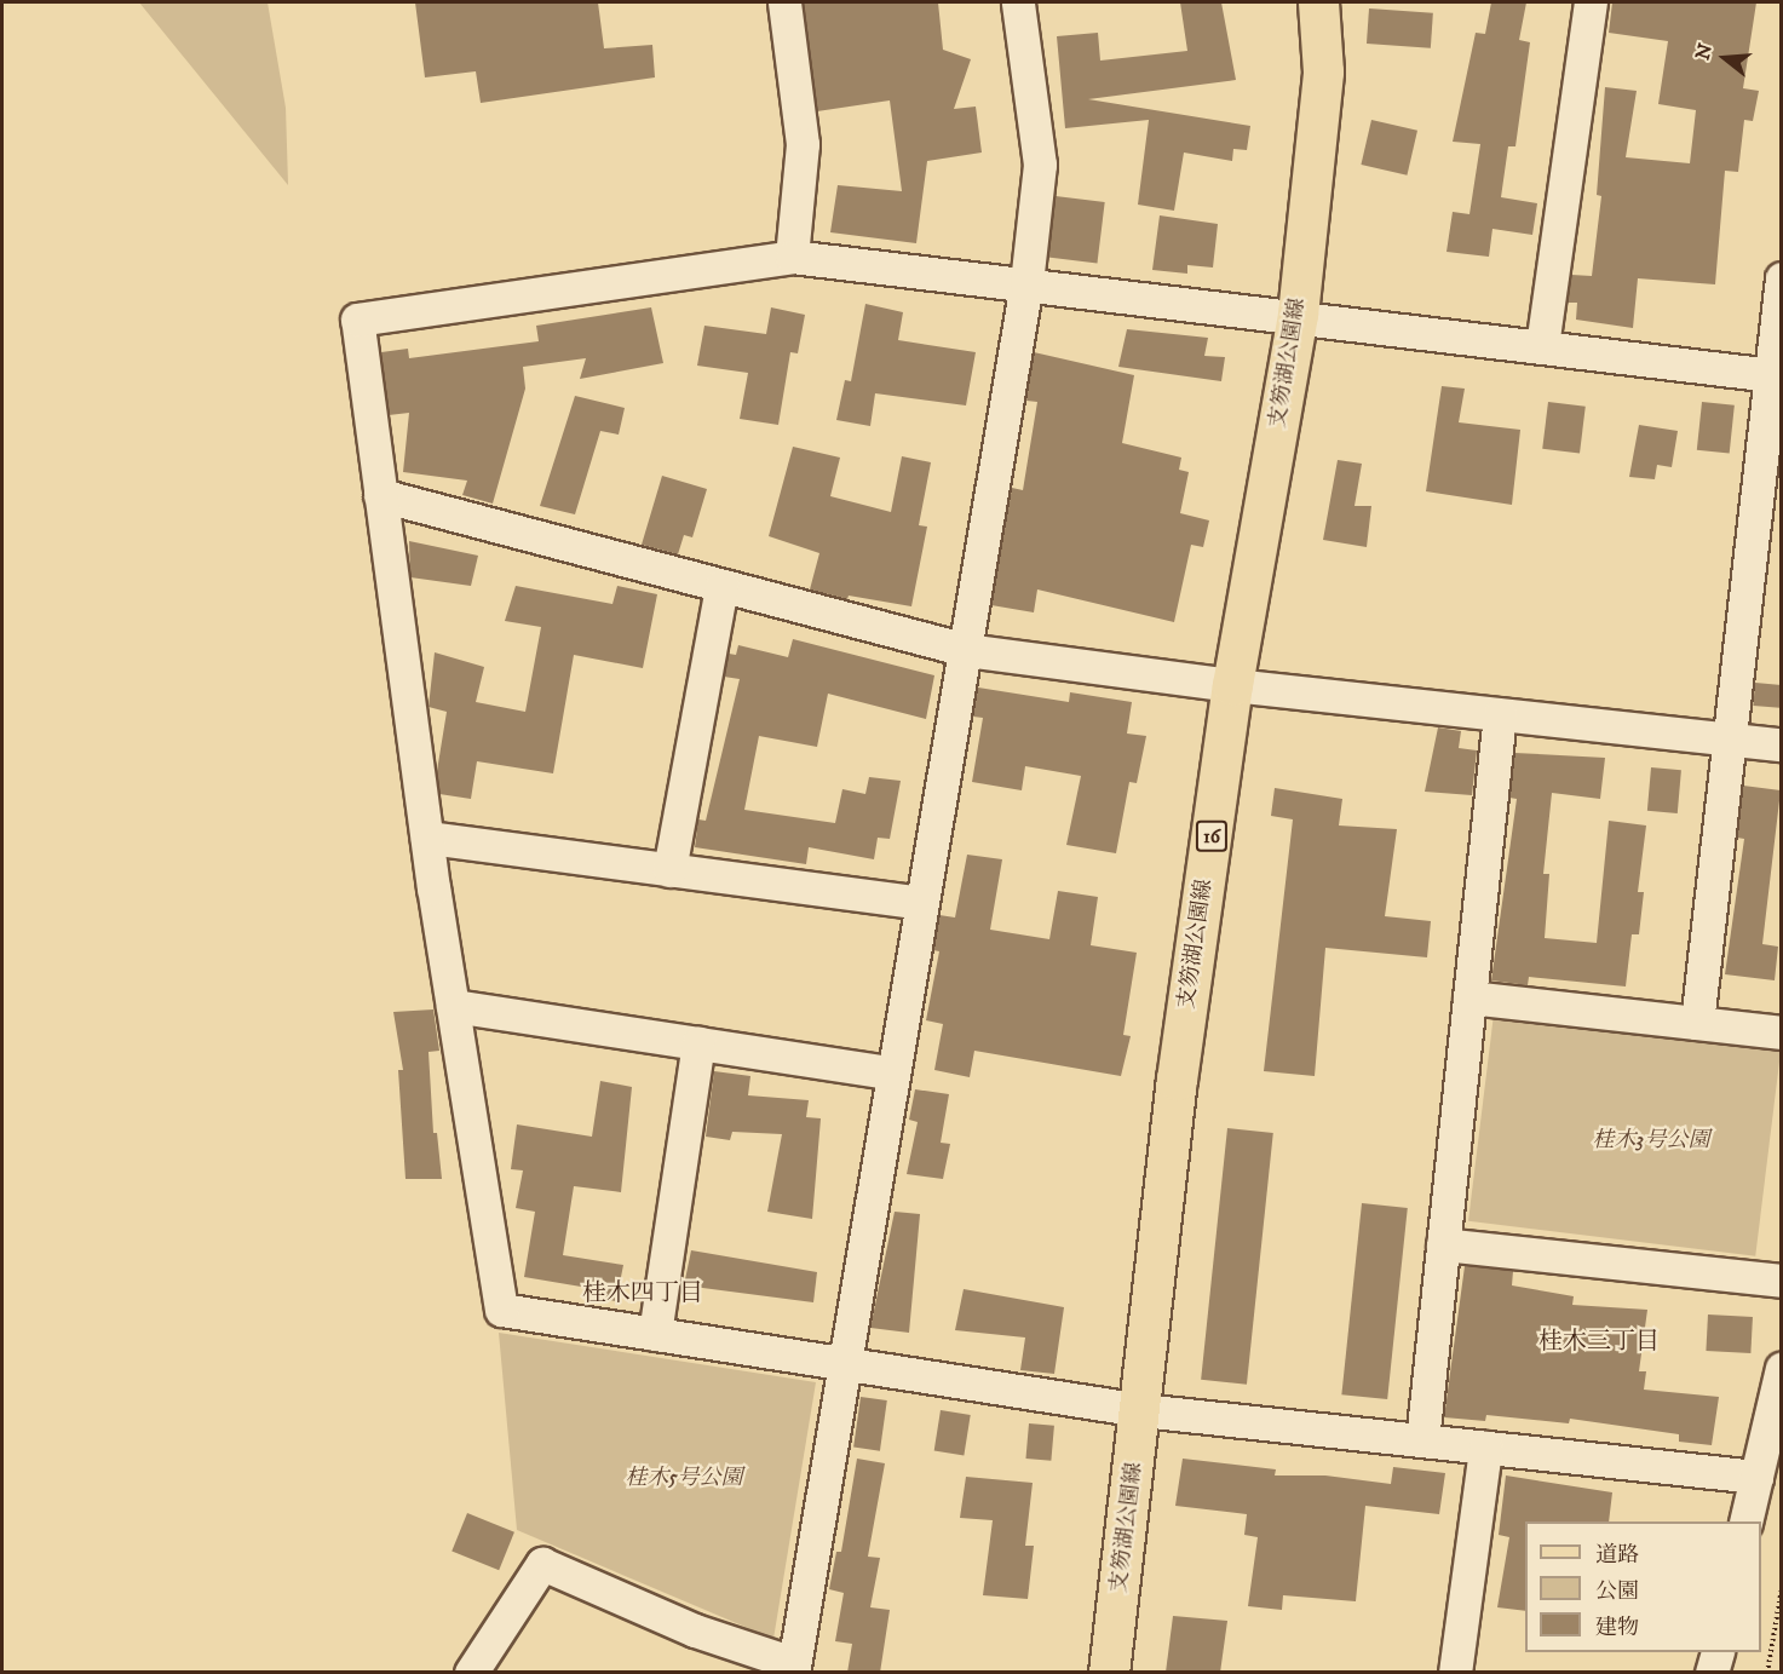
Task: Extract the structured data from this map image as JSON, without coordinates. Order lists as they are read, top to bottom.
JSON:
{
  "streets": {
    "main road": ["支笏湖公園線", "16"]
  },
  "districts": ["桂木四丁目", "桂木三丁目"],
  "parks": ["桂木3号公園", "桂木5号公園"],
  "legend": ["道路", "公園", "建物"],
  "north": "left"
}
